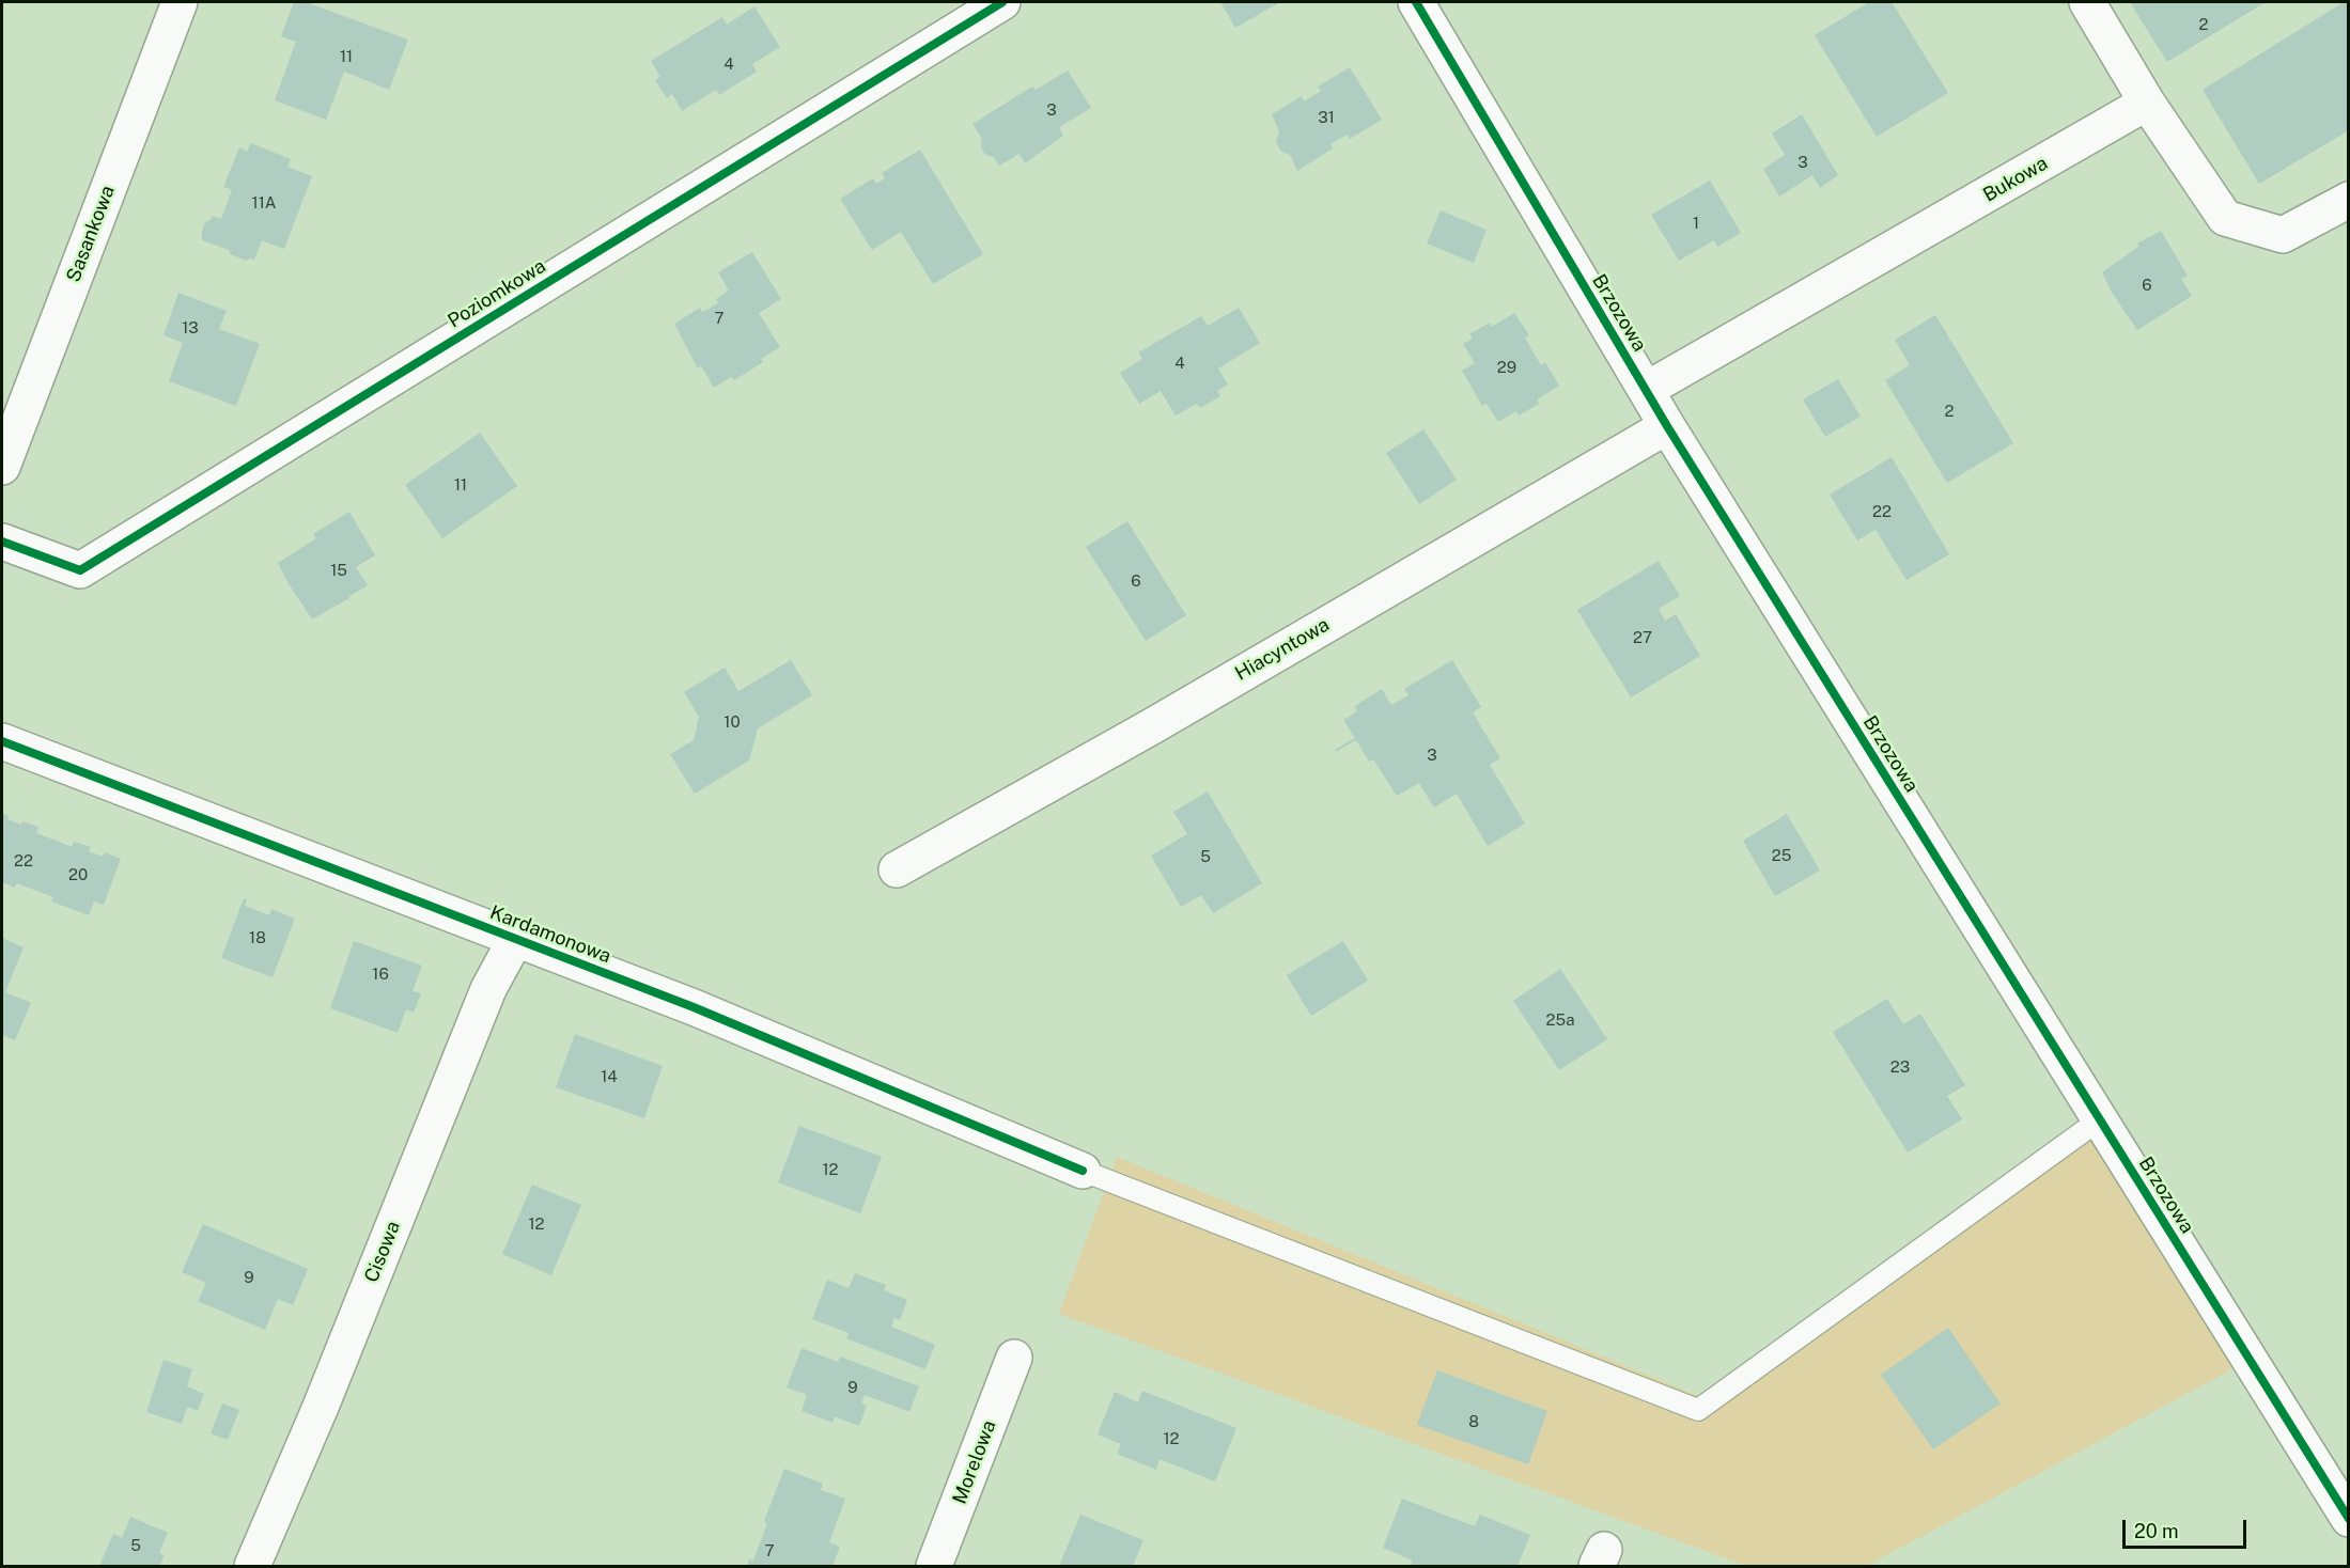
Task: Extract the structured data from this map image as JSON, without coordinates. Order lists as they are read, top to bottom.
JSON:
{
  "streets": {
    "street": [
      "Bukowa",
      "Sasankowa",
      "Poziomkowa",
      "Brzozowa",
      "Hiacyntowa",
      "Kardamonowa",
      "Cisowa",
      "Morelowa"
    ]
  },
  "crossings": [
    ["Bukowa", "Brzozowa"],
    ["Brzozowa", "Hiacyntowa"],
    ["Kardamonowa", "Cisowa"]
  ],
  "house_numbers": [
    "2",
    "11",
    "4",
    "3",
    "31",
    "3",
    "11A",
    "1",
    "6",
    "7",
    "13",
    "4",
    "29",
    "2",
    "11",
    "22",
    "15",
    "6",
    "27",
    "10",
    "3",
    "25",
    "5",
    "22",
    "20",
    "18",
    "16",
    "25a",
    "23",
    "14",
    "12",
    "12",
    "9",
    "9",
    "8",
    "12",
    "5",
    "7"
  ],
  "scale_bar": "20 m"
}
